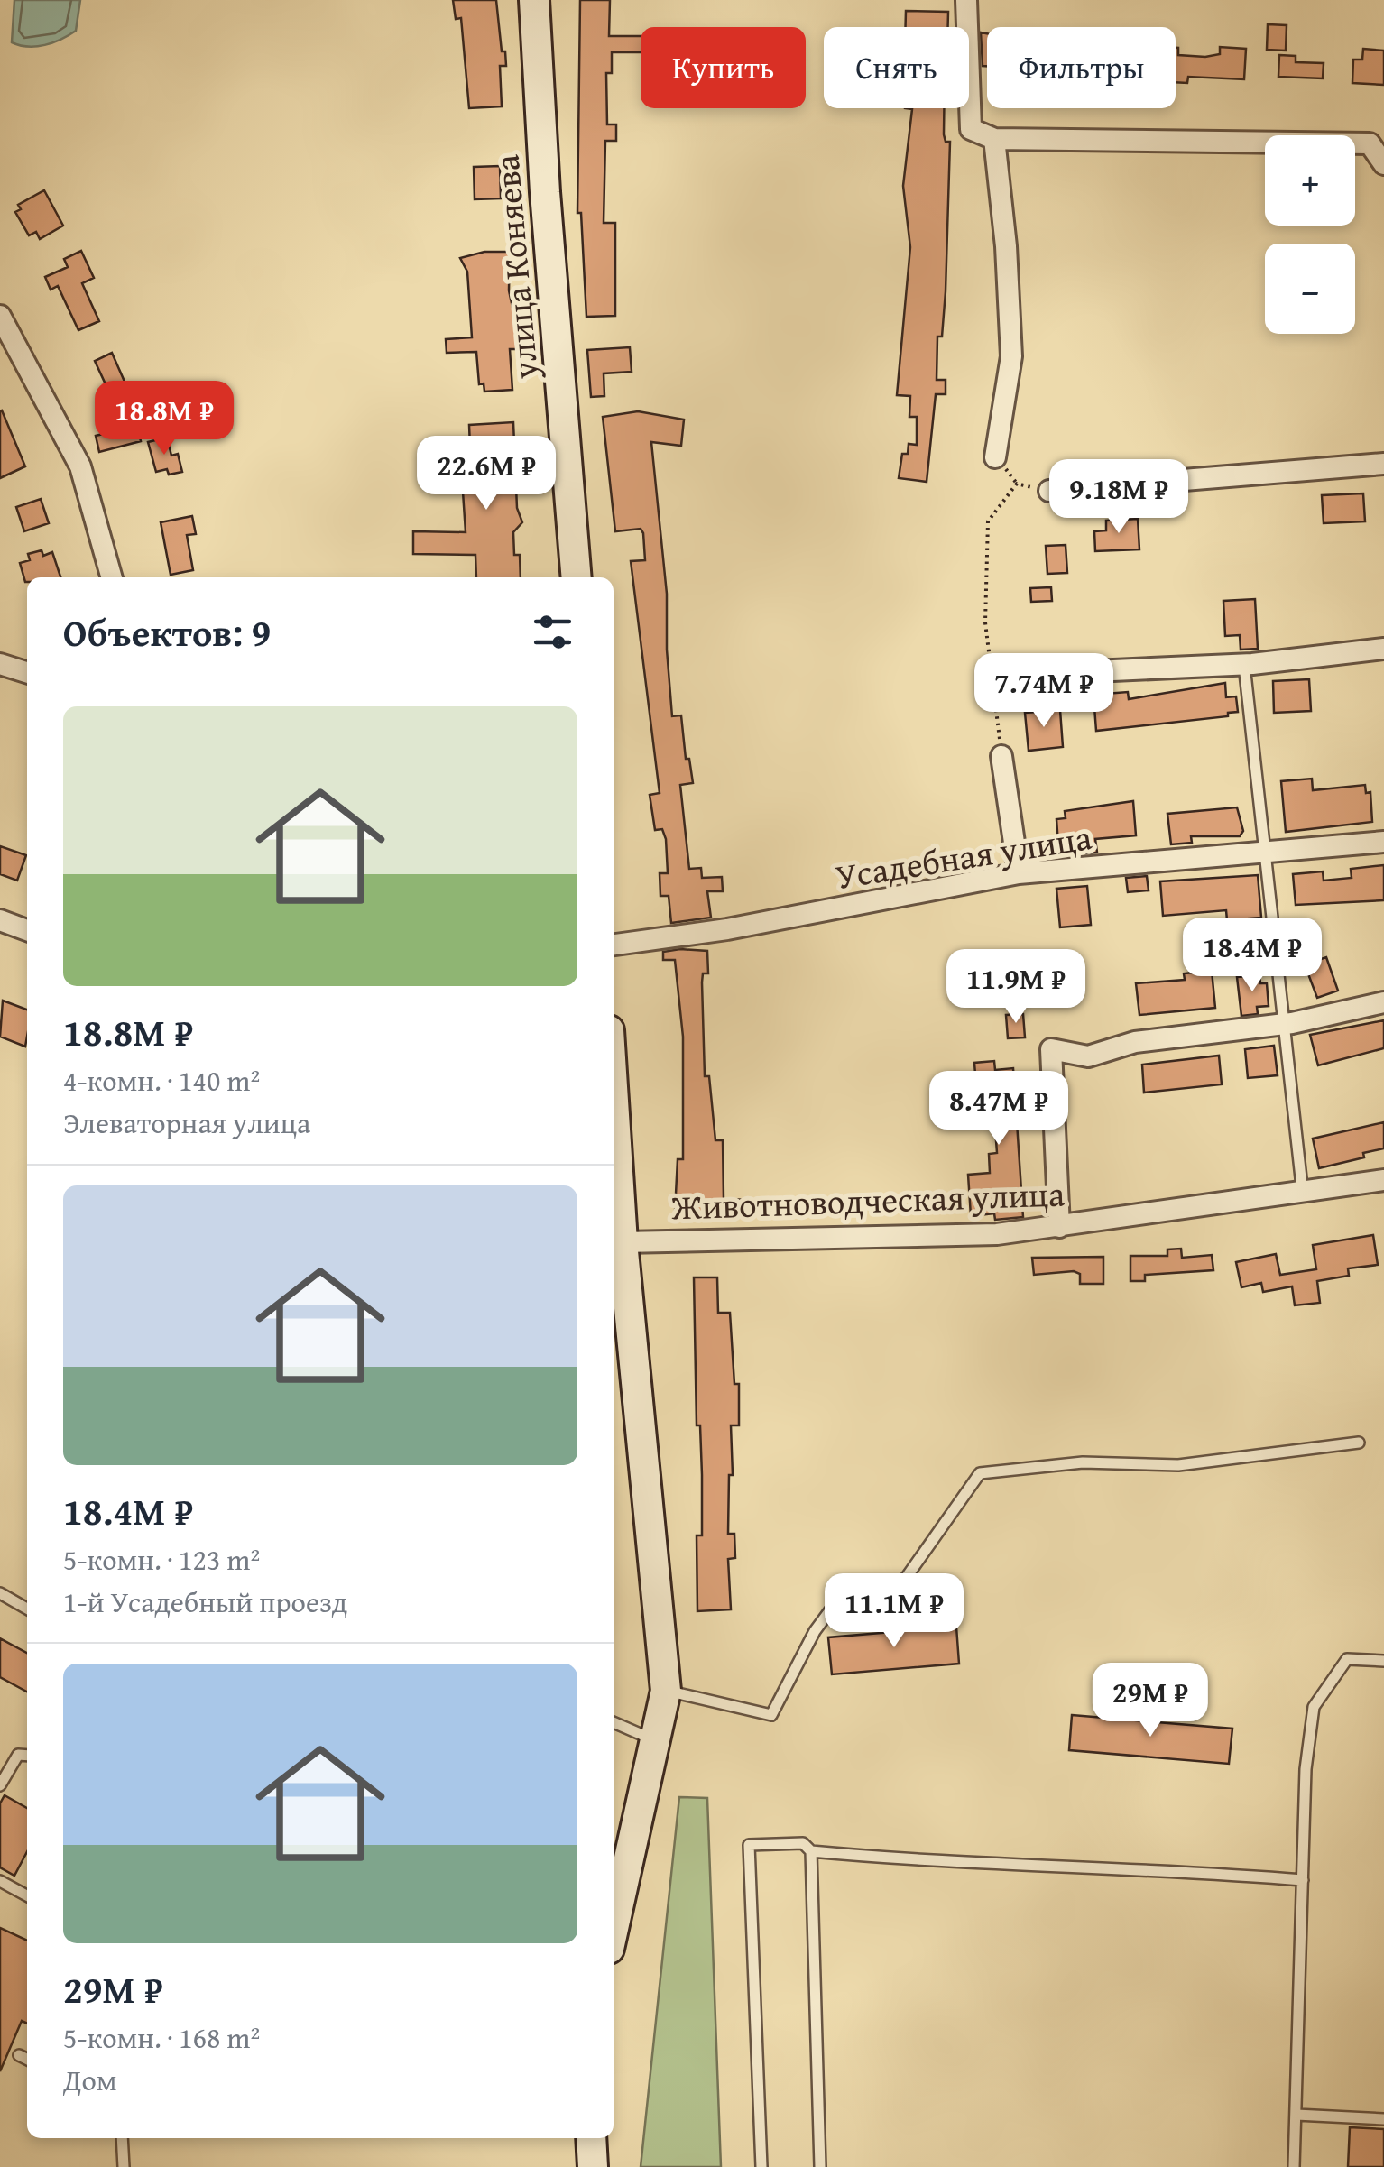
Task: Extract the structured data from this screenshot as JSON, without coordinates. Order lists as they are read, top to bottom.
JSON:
{
  "streets": {
    "street": ["улица Коняева", "Усадебная улица", "Животноводческая улица"]
  },
  "page": {
    "chip": ["Купить", "Снять", "Фильтры"],
    "map_buttons": ["+", "−"],
    "price": [
      "18.8M ₽",
      "22.6M ₽",
      "9.18M ₽",
      "7.74M ₽",
      "18.4M ₽",
      "11.9M ₽",
      "8.47M ₽",
      "11.1M ₽",
      "29M ₽"
    ],
    "heading": "Объектов: 9",
    "list": [
      {
        "name": "18.8M ₽",
        "note": "4-комн. · 140 m² · Элеваторная улица"
      },
      {
        "name": "18.4M ₽",
        "note": "5-комн. · 123 m² · 1-й Усадебный проезд"
      },
      {
        "name": "29M ₽",
        "note": "5-комн. · 168 m² · Дом"
      }
    ]
  }
}
